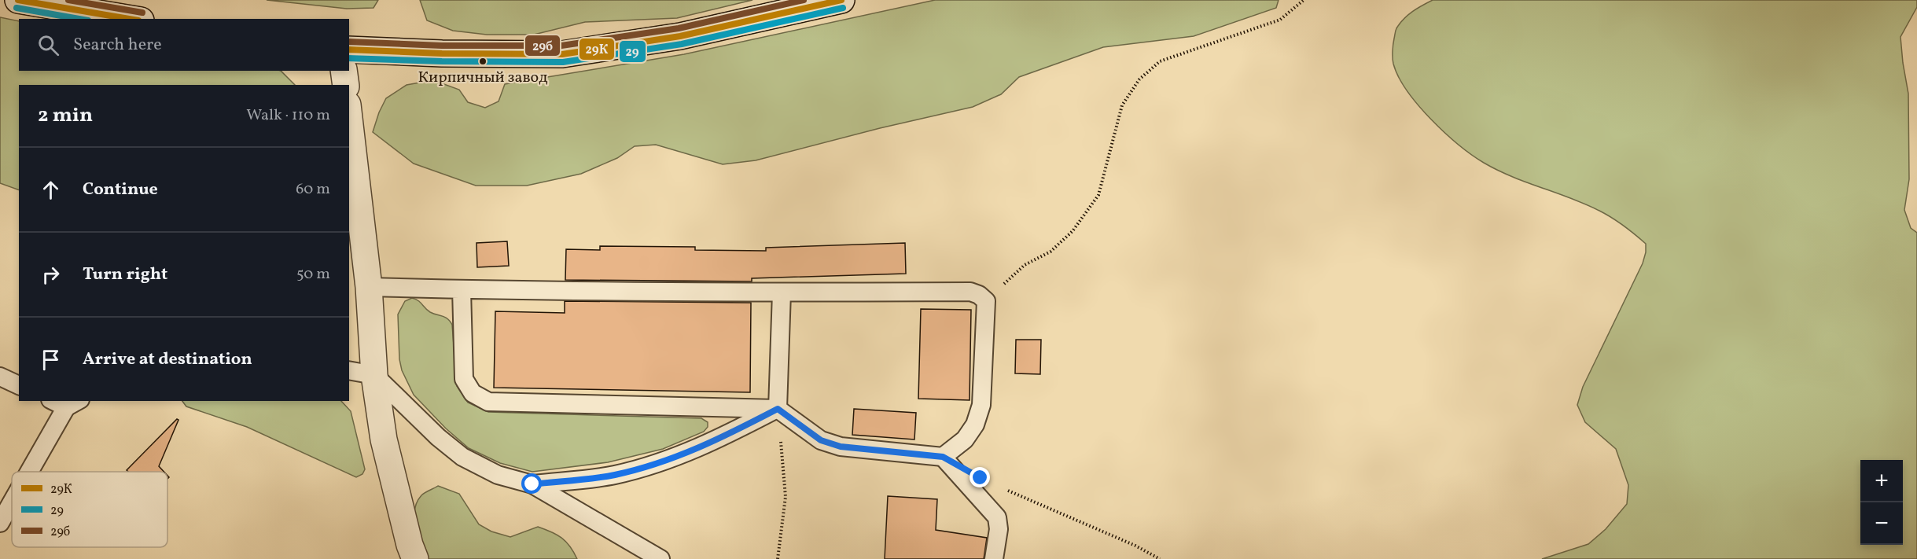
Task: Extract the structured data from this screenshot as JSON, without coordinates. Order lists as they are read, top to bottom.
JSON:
{
  "places": ["Кирпичный завод"],
  "lines": ["transit line 29К", "transit line 29б", "transit line 29"],
  "legend": ["29К", "29", "29б"],
  "page": {
    "search": "Search here",
    "heading": ["2 min", "Walk · 110 m"],
    "list": [
      ["Continue", "60 m"],
      ["Turn right", "50 m"],
      "Arrive at destination"
    ],
    "map_buttons": ["+", "−"]
  }
}
